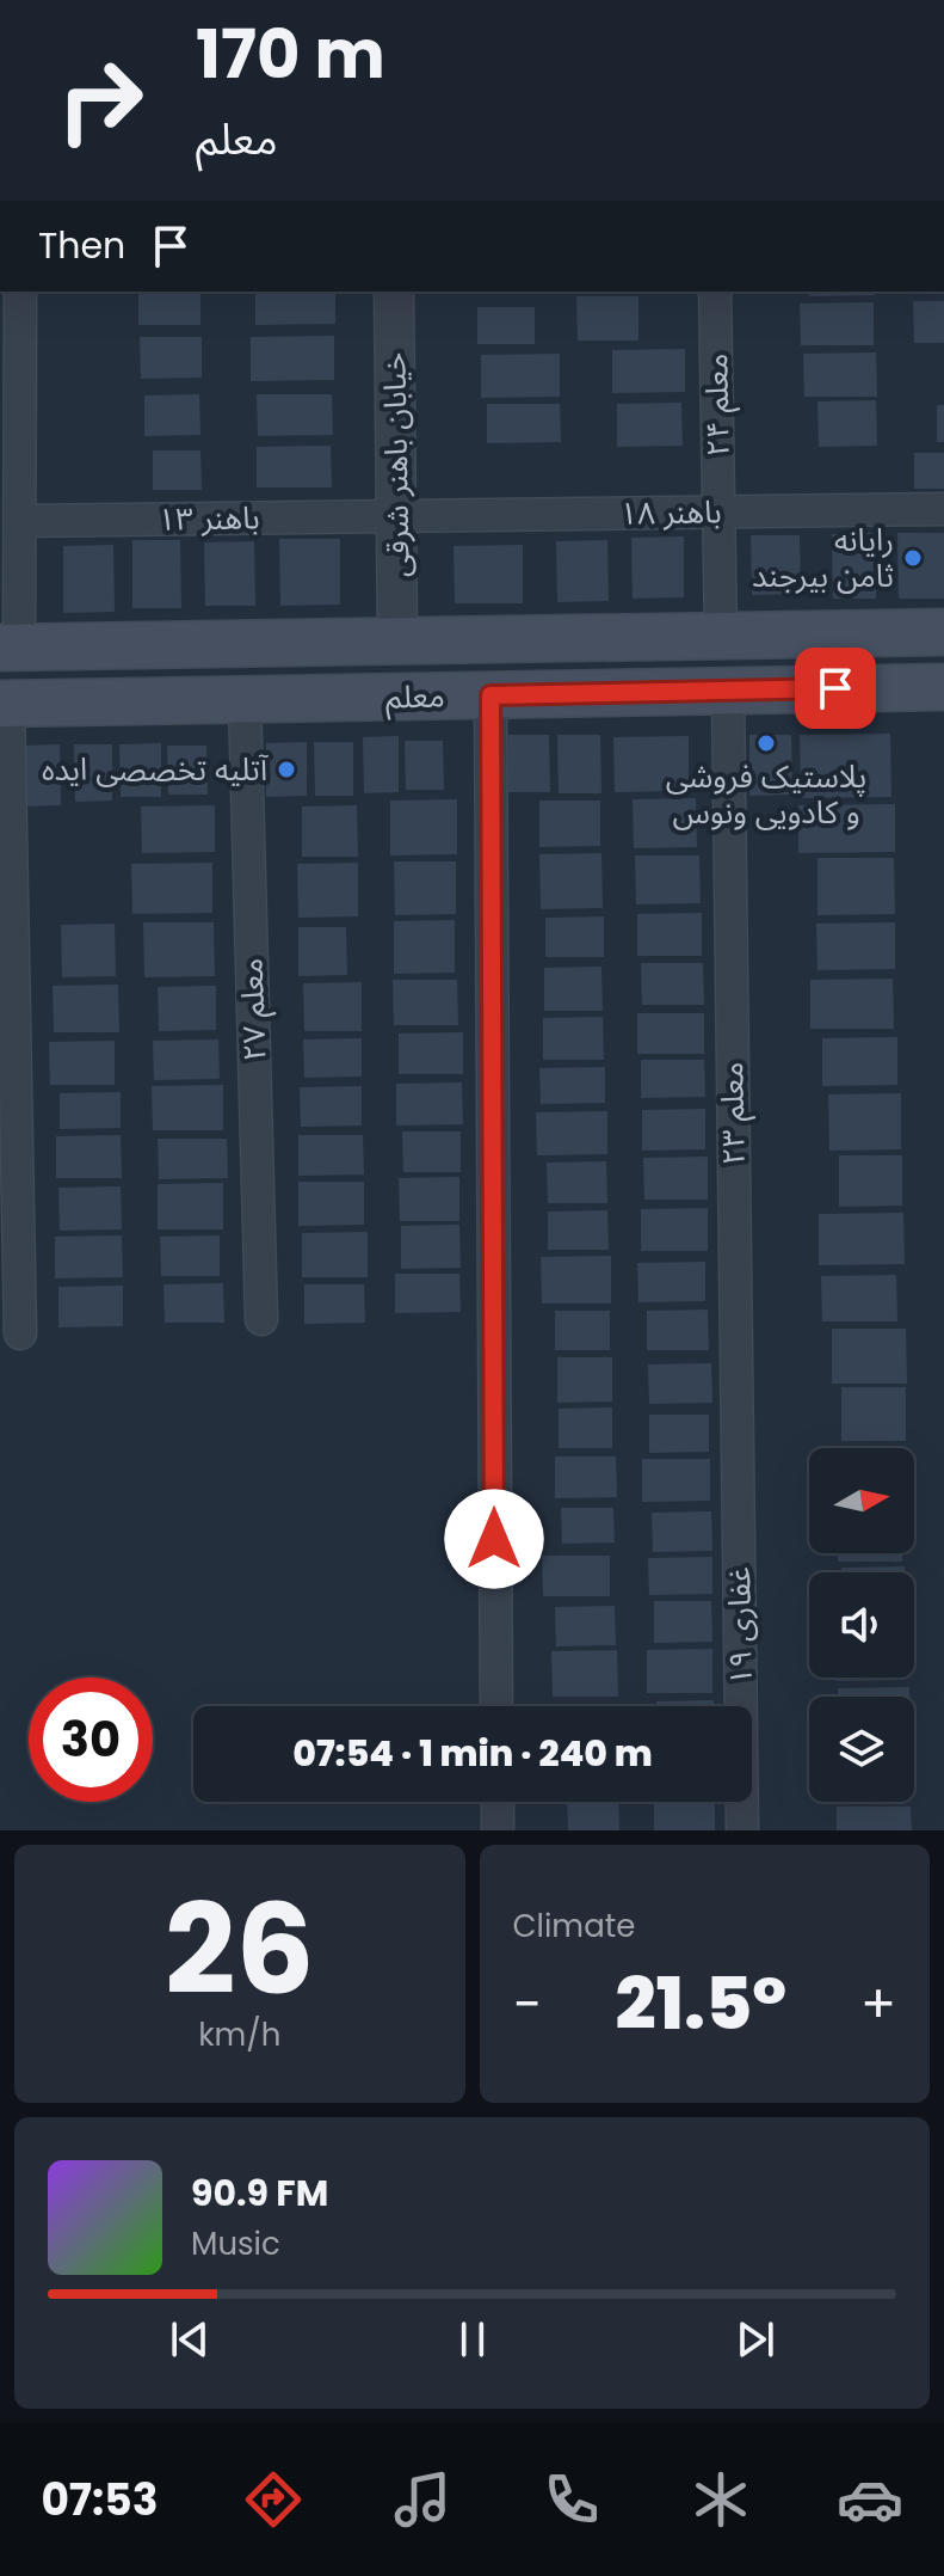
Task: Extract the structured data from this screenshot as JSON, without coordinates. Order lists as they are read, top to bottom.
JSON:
{
  "streets": {
    "main road": ["معلم"],
    "street": [
      "معلم ۲۴",
      "خیابان باهنر شرقی",
      "باهنر ۱۸",
      "باهنر ۱۳",
      "معلم ۲۷",
      "معلم ۲۳",
      "غفاری ۱۹"
    ]
  },
  "crossings": [
    ["معلم ۲۴", "باهنر ۱۸"],
    ["معلم ۲۴", "معلم"],
    ["خیابان باهنر شرقی", "باهنر ۱۸"],
    ["خیابان باهنر شرقی", "باهنر ۱۳"],
    ["خیابان باهنر شرقی", "معلم"],
    ["باهنر ۱۸", "باهنر ۱۳"],
    ["معلم", "معلم ۲۷"],
    ["معلم", "معلم ۲۳"],
    ["معلم ۲۳", "غفاری ۱۹"]
  ],
  "places": ["رایانه ثامن بیرجند", "پلاستیک فروشی و کادویی ونوس", "آتلیه تخصصی ایده"],
  "north": "right",
  "page": {
    "turn": ["170 m", "معلم"],
    "then": "Then",
    "limit": "30",
    "trip": "07:54 · 1 min · 240 m",
    "tile": [
      ["26", "km/h"],
      "Climate"
    ],
    "heat": ["−", "21.5°", "+"],
    "song": ["90.9 FM", "Music"],
    "tabs": "07:53"
  }
}
